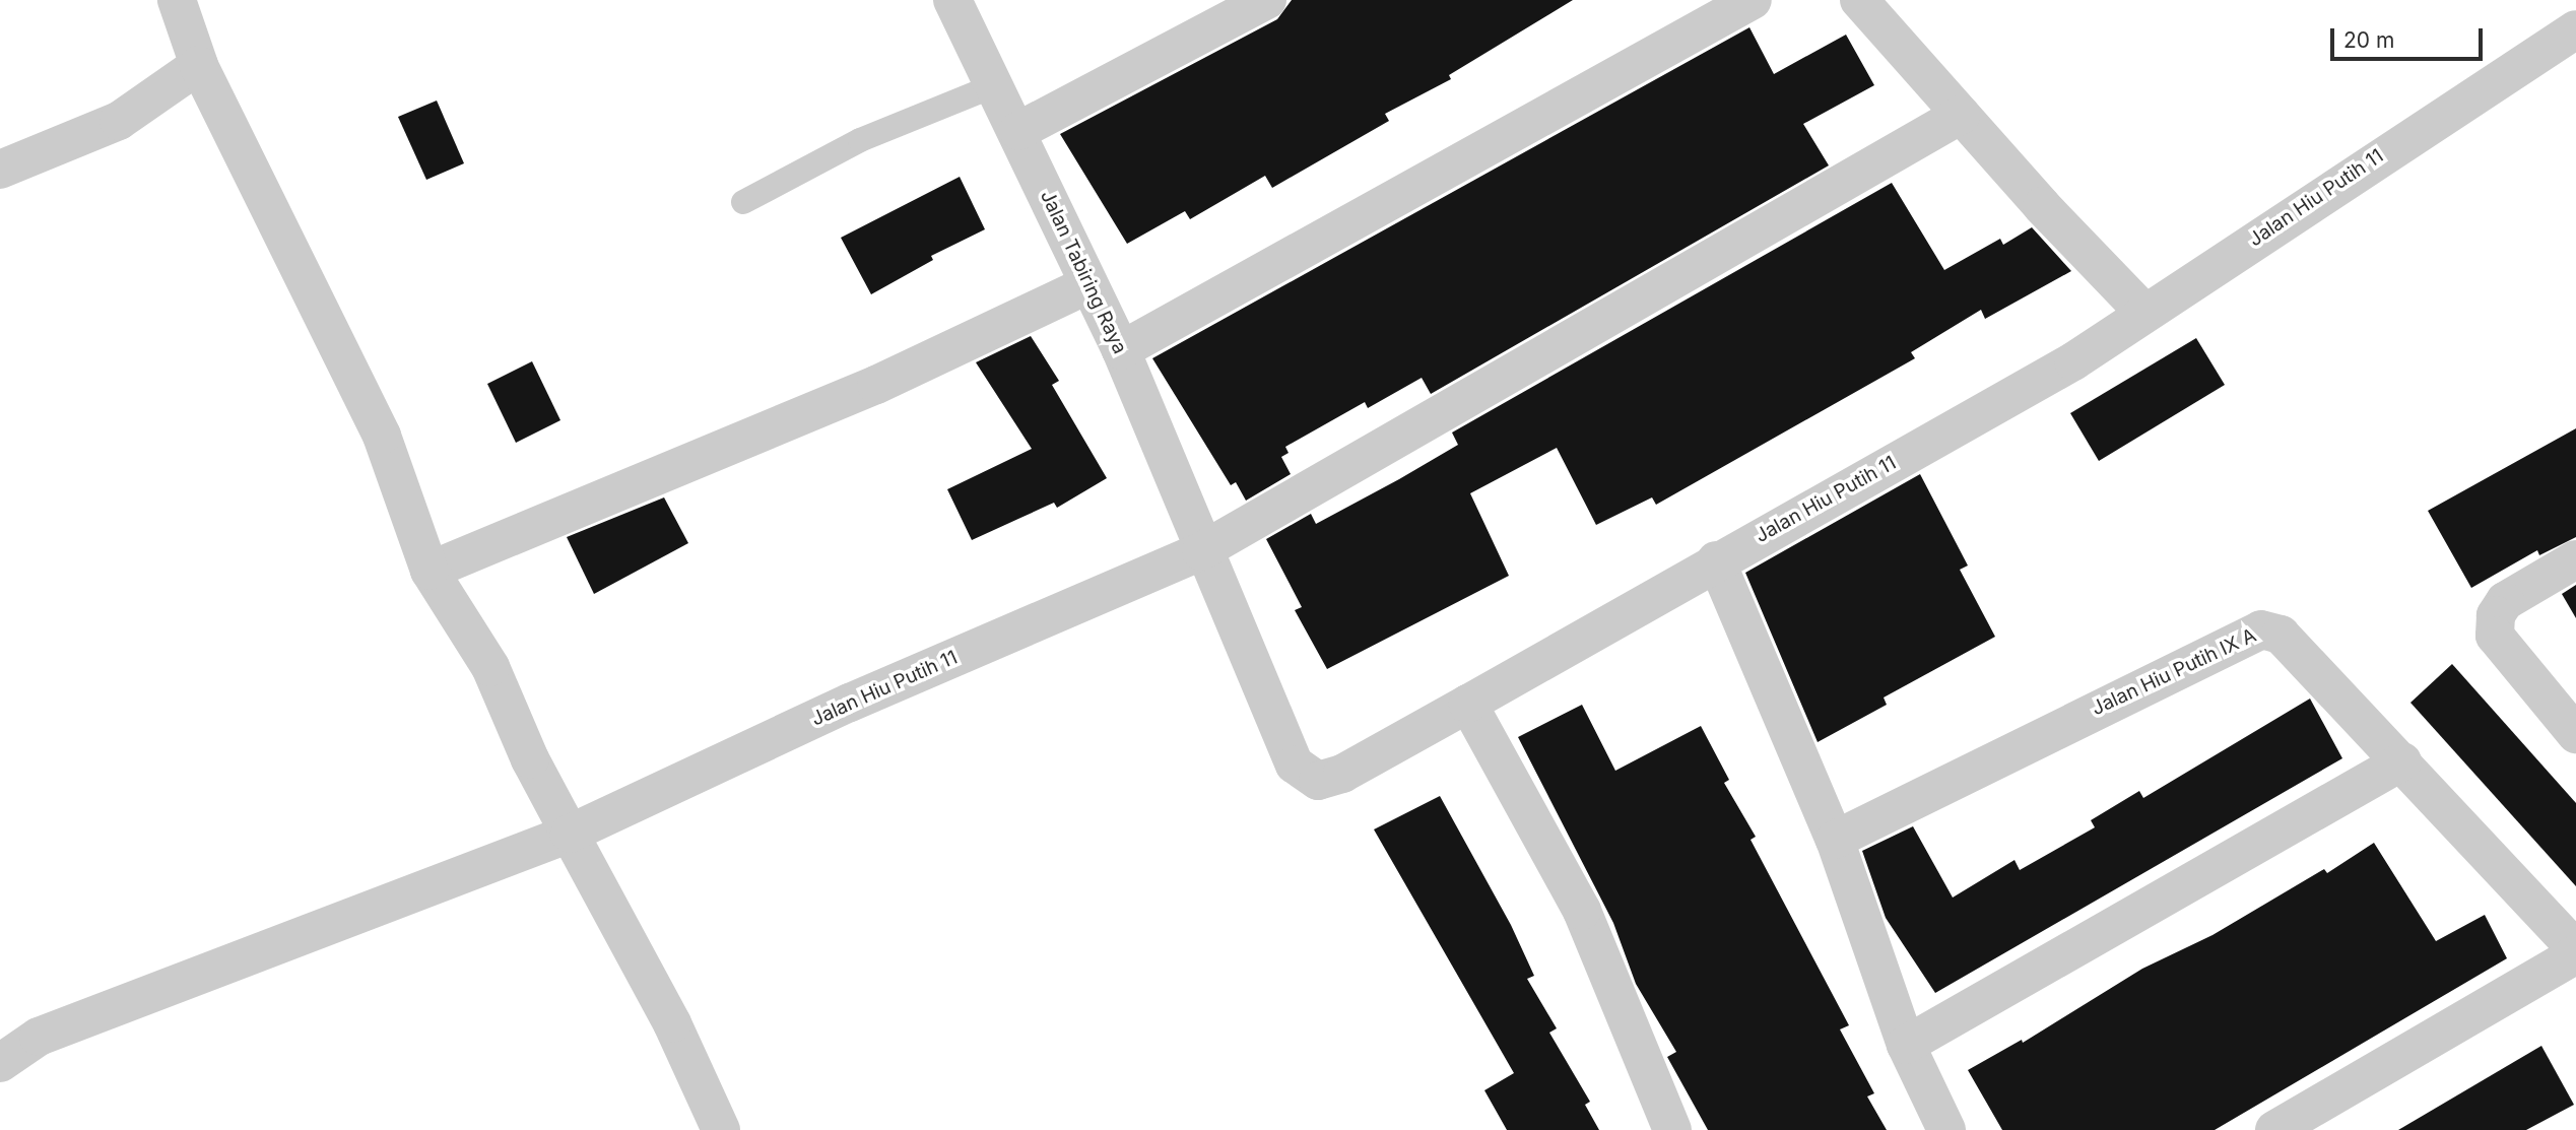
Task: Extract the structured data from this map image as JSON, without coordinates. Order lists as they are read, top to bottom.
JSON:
{
  "streets": {
    "street": ["Jalan Hiu Putih 11", "Jalan Tabiring Raya", "Jalan Hiu Putih IX A"]
  },
  "crossings": [
    ["Jalan Hiu Putih 11", "Jalan Tabiring Raya"]
  ],
  "scale_bar": "20 m"
}
